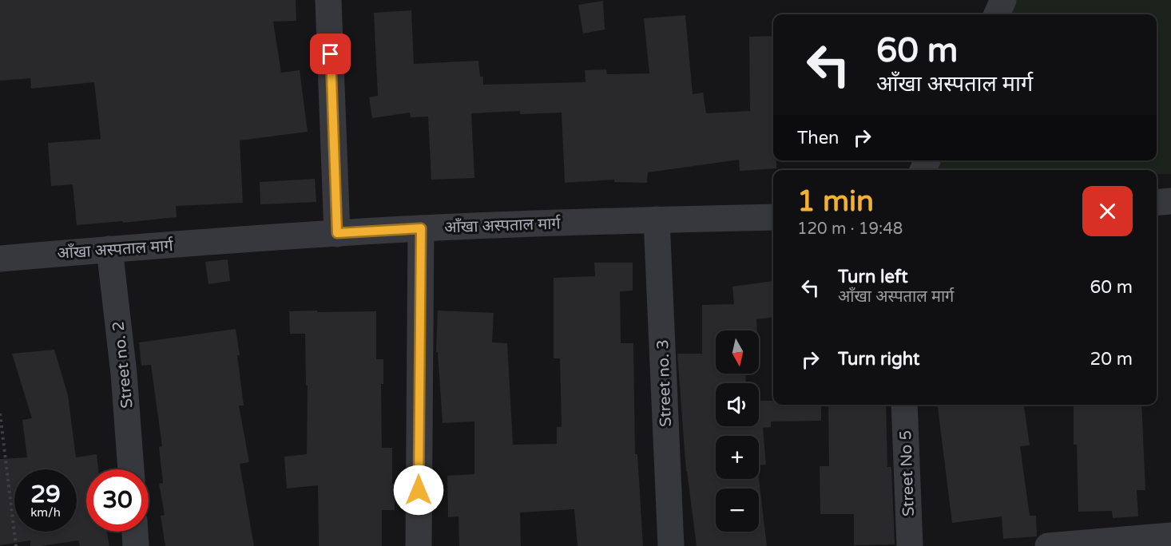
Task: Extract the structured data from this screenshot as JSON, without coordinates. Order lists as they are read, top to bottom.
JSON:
{
  "streets": {
    "street": [
      "आँखा अस्पताल मार्ग",
      "Street no. 2",
      "Street no. 3",
      "Street No 5"
    ]
  },
  "crossings": [
    ["आँखा अस्पताल मार्ग", "Street no. 2"],
    ["आँखा अस्पताल मार्ग", "Street no. 3"]
  ],
  "north": "bottom",
  "page": {
    "turn": ["60 m", "आँखा अस्पताल मार्ग"],
    "then": "Then",
    "heading": ["1 min", "120 m · 19:48"],
    "list": [
      {
        "name": "Turn left",
        "note": "आँखा अस्पताल मार्ग",
        "value": "60 m"
      },
      {
        "name": "Turn right",
        "value": "20 m"
      }
    ],
    "map_buttons": ["+", "−"],
    "speed": "29 km/h",
    "limit": "30"
  }
}
